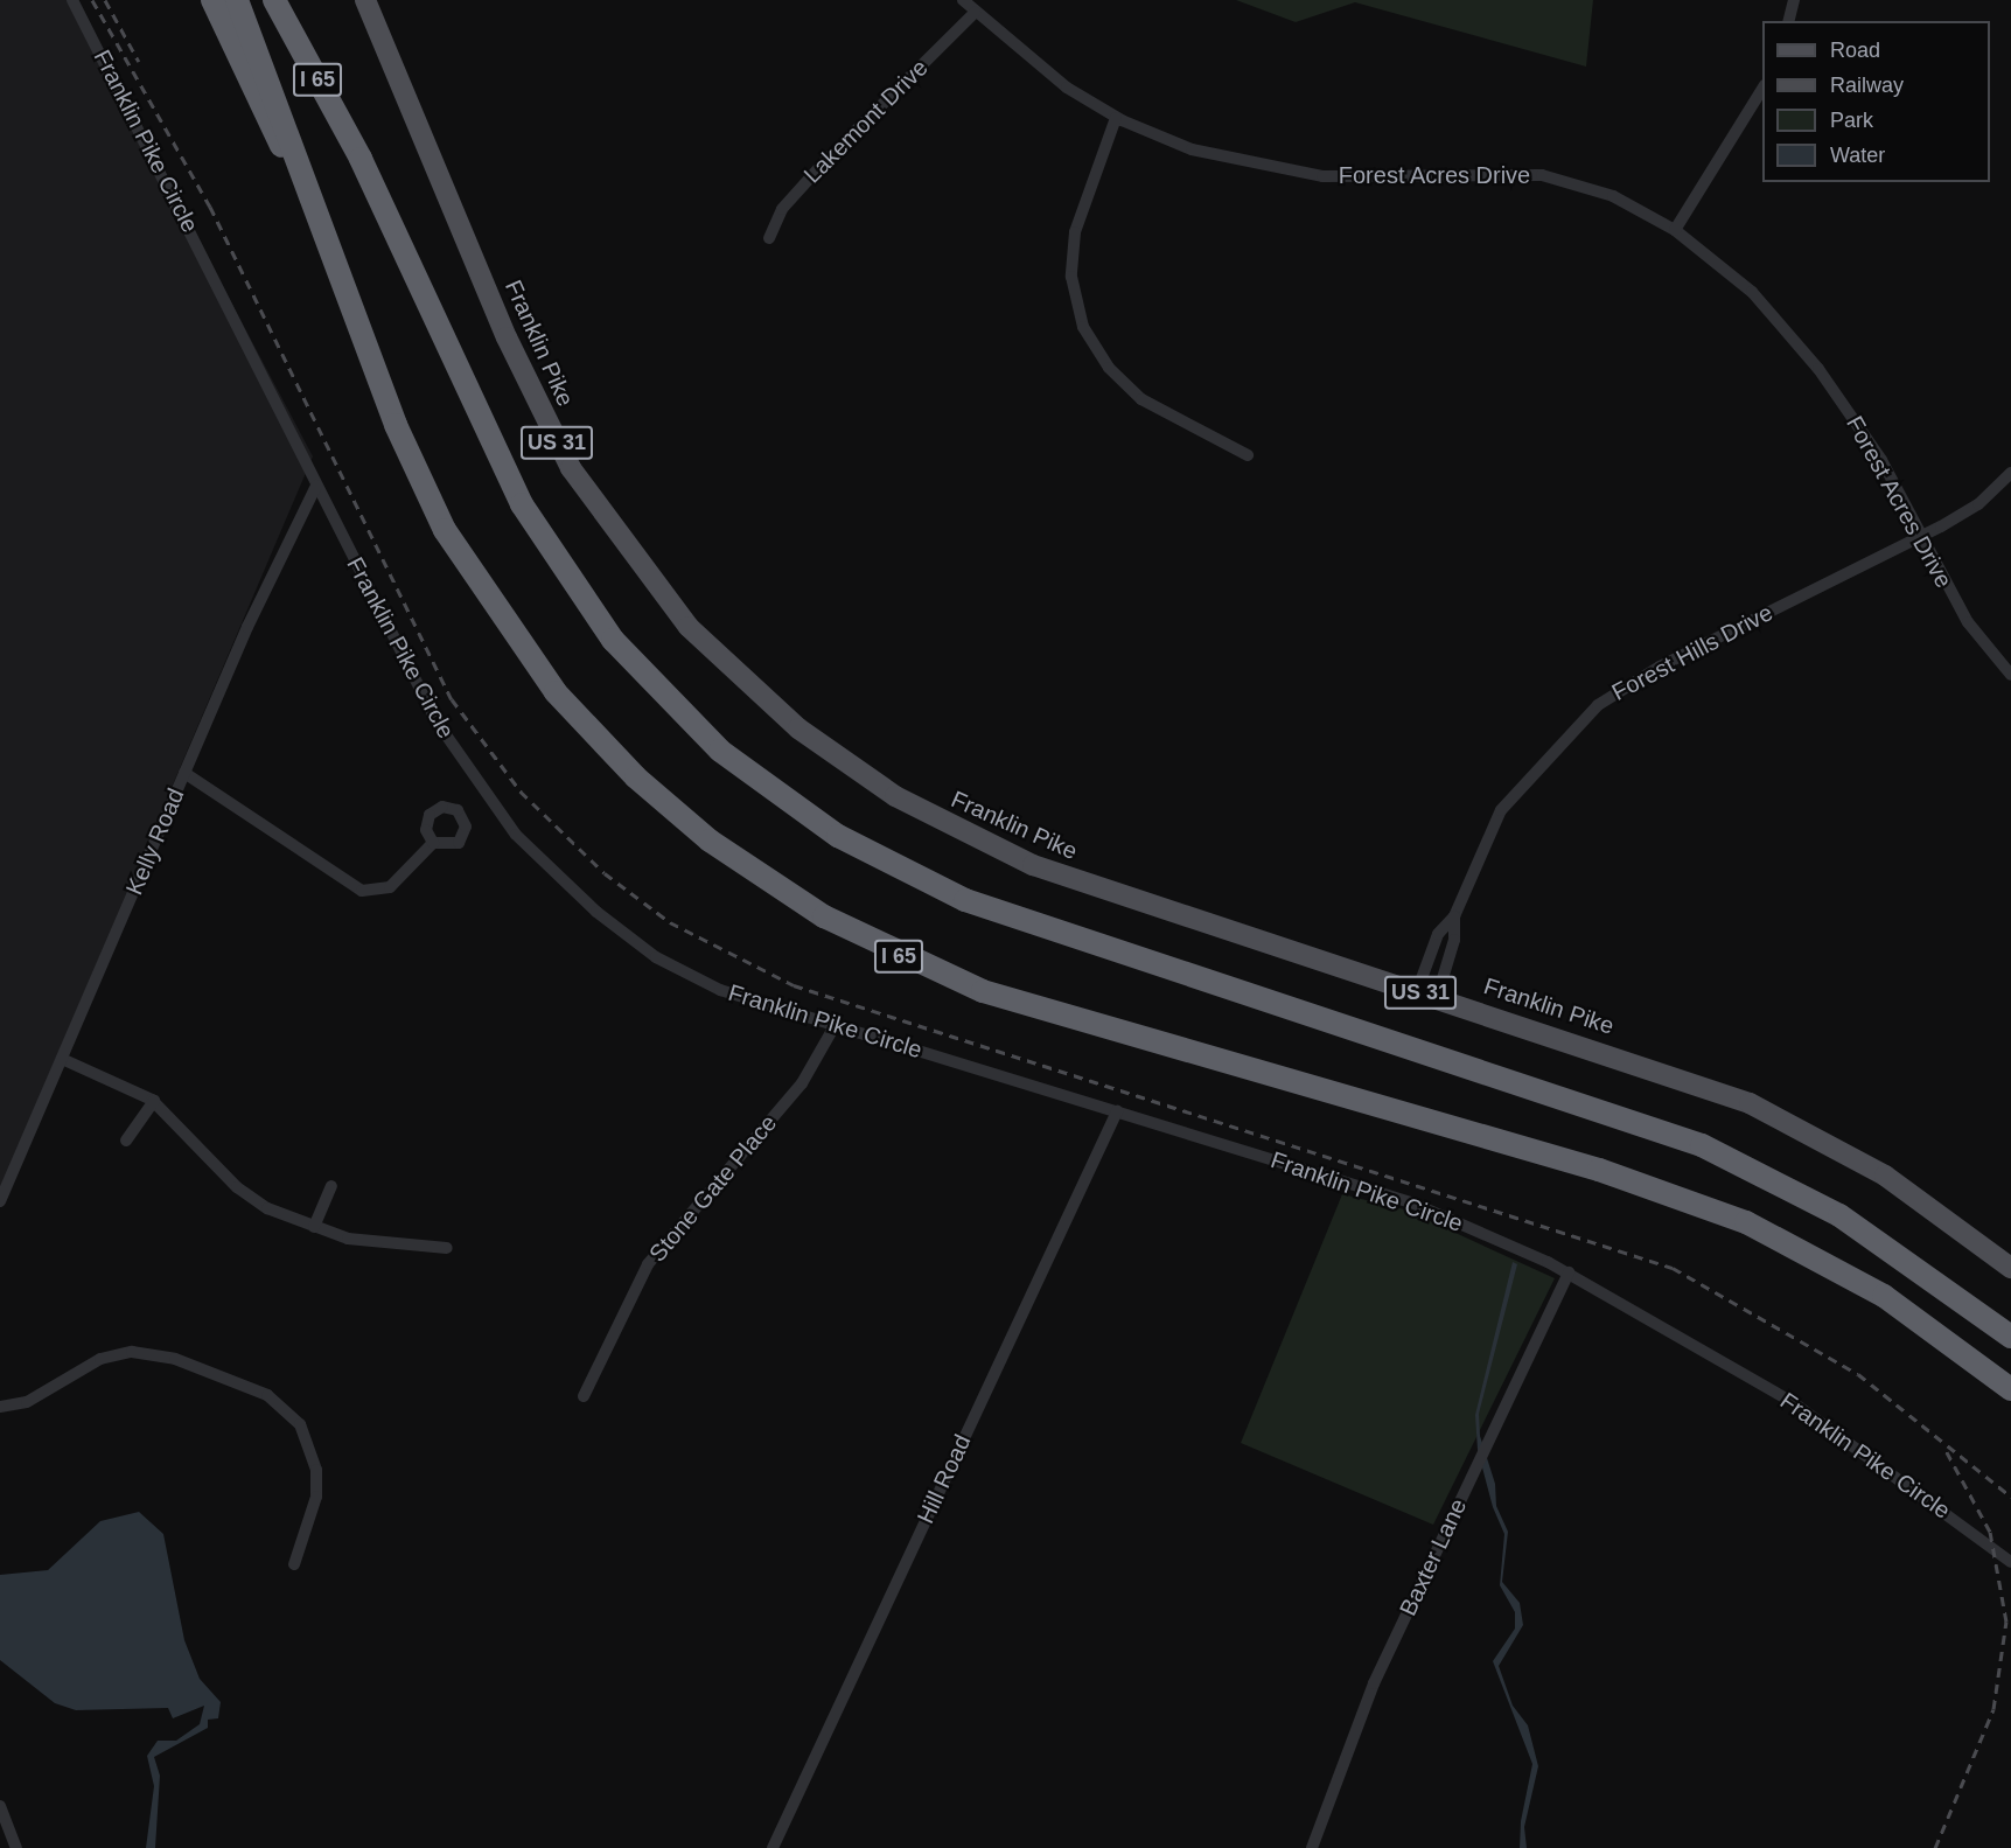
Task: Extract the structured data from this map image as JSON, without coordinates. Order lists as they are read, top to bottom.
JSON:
{
  "streets": {
    "highway": ["I 65"],
    "main road": ["Franklin Pike", "US 31"],
    "street": [
      "Lakemont Drive",
      "Franklin Pike Circle",
      "Forest Acres Drive",
      "Forest Hills Drive",
      "Kelly Road",
      "Stone Gate Place",
      "Hill Road",
      "Baxter Lane"
    ]
  },
  "crossings": [
    ["Lakemont Drive", "Forest Acres Drive"],
    ["Franklin Pike Circle", "Kelly Road"],
    ["Franklin Pike Circle", "Stone Gate Place"],
    ["Franklin Pike Circle", "Hill Road"],
    ["Franklin Pike Circle", "Baxter Lane"],
    ["Forest Acres Drive", "Forest Hills Drive"],
    ["Franklin Pike", "Forest Hills Drive"]
  ],
  "legend": [
    "Road",
    "Railway",
    "Park",
    "Water"
  ]
}
